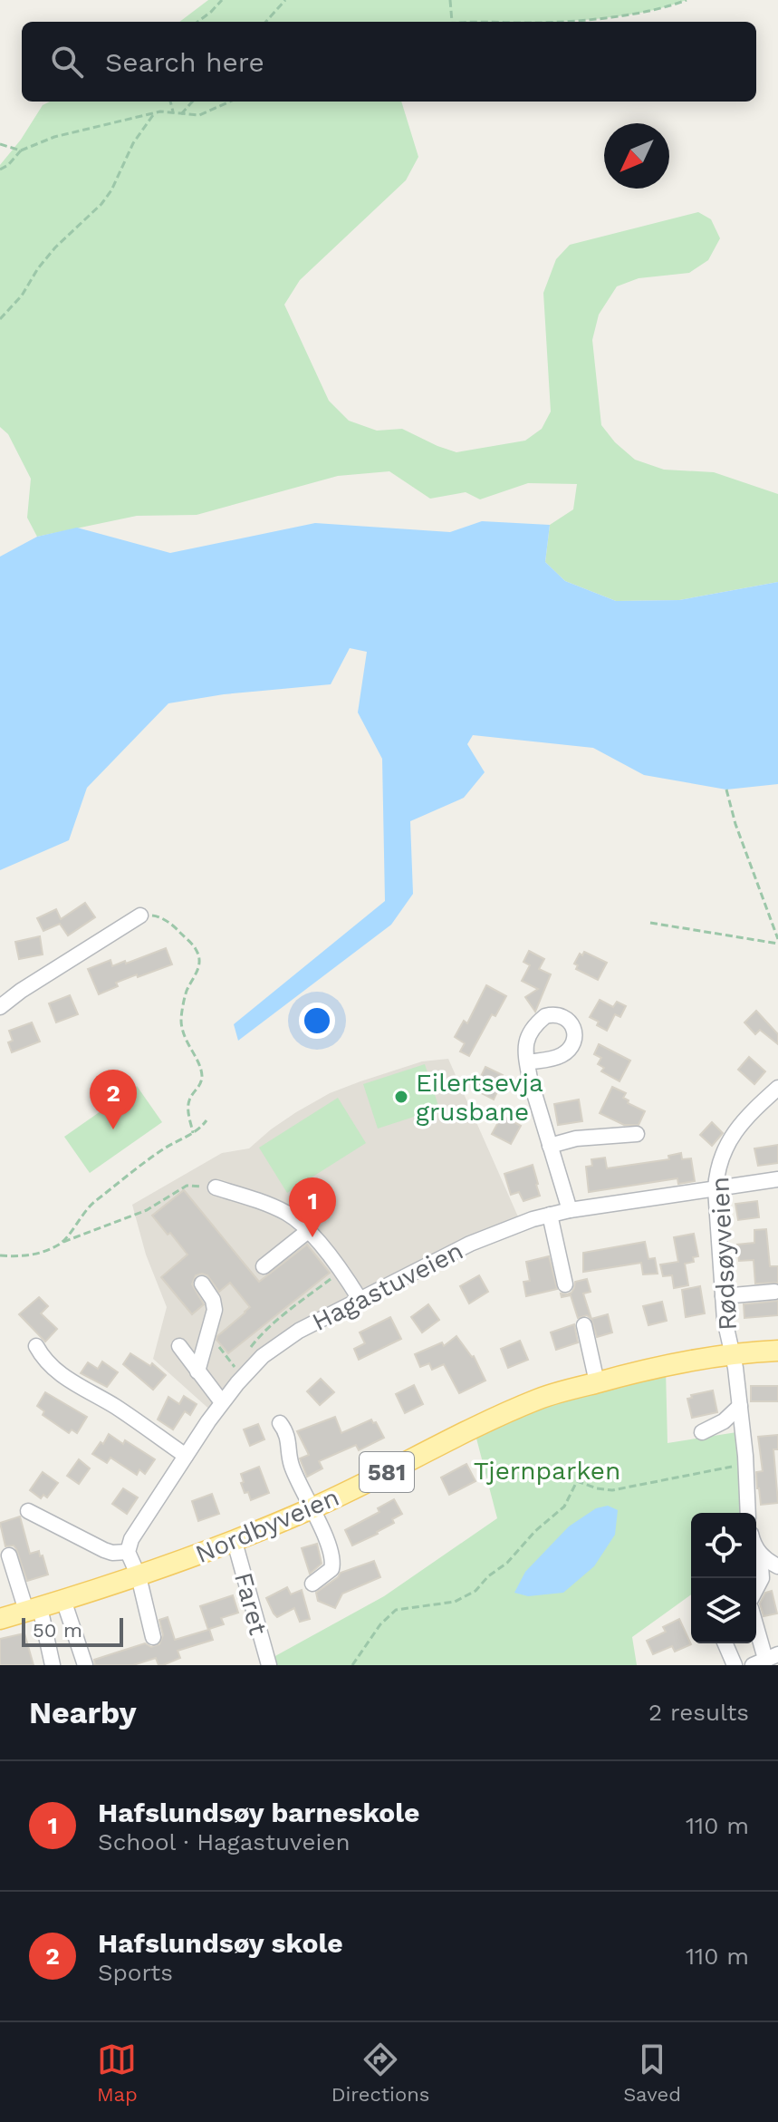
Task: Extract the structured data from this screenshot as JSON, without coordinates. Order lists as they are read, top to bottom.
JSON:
{
  "streets": {
    "main road": ["581", "Nordbyveien"],
    "street": ["Rødsøyveien", "Hagastuveien", "Faret"]
  },
  "crossings": [
    ["Rødsøyveien", "Hagastuveien"],
    ["Rødsøyveien", "Nordbyveien"],
    ["Nordbyveien", "Faret"]
  ],
  "parks": ["Tjernparken"],
  "places": ["Eilertsevja grusbane"],
  "scale_bar": "50 m",
  "north": "bottom left",
  "page": {
    "search": "Search here",
    "pins": ["2", "1"],
    "scale": "50 m",
    "heading": ["Nearby", "2 results"],
    "list": [
      {
        "mark": "1",
        "name": "Hafslundsøy barneskole",
        "note": "School · Hagastuveien",
        "value": "110 m"
      },
      {
        "mark": "2",
        "name": "Hafslundsøy skole",
        "note": "Sports",
        "value": "110 m"
      }
    ],
    "nav": ["Map", "Directions", "Saved"]
  }
}
